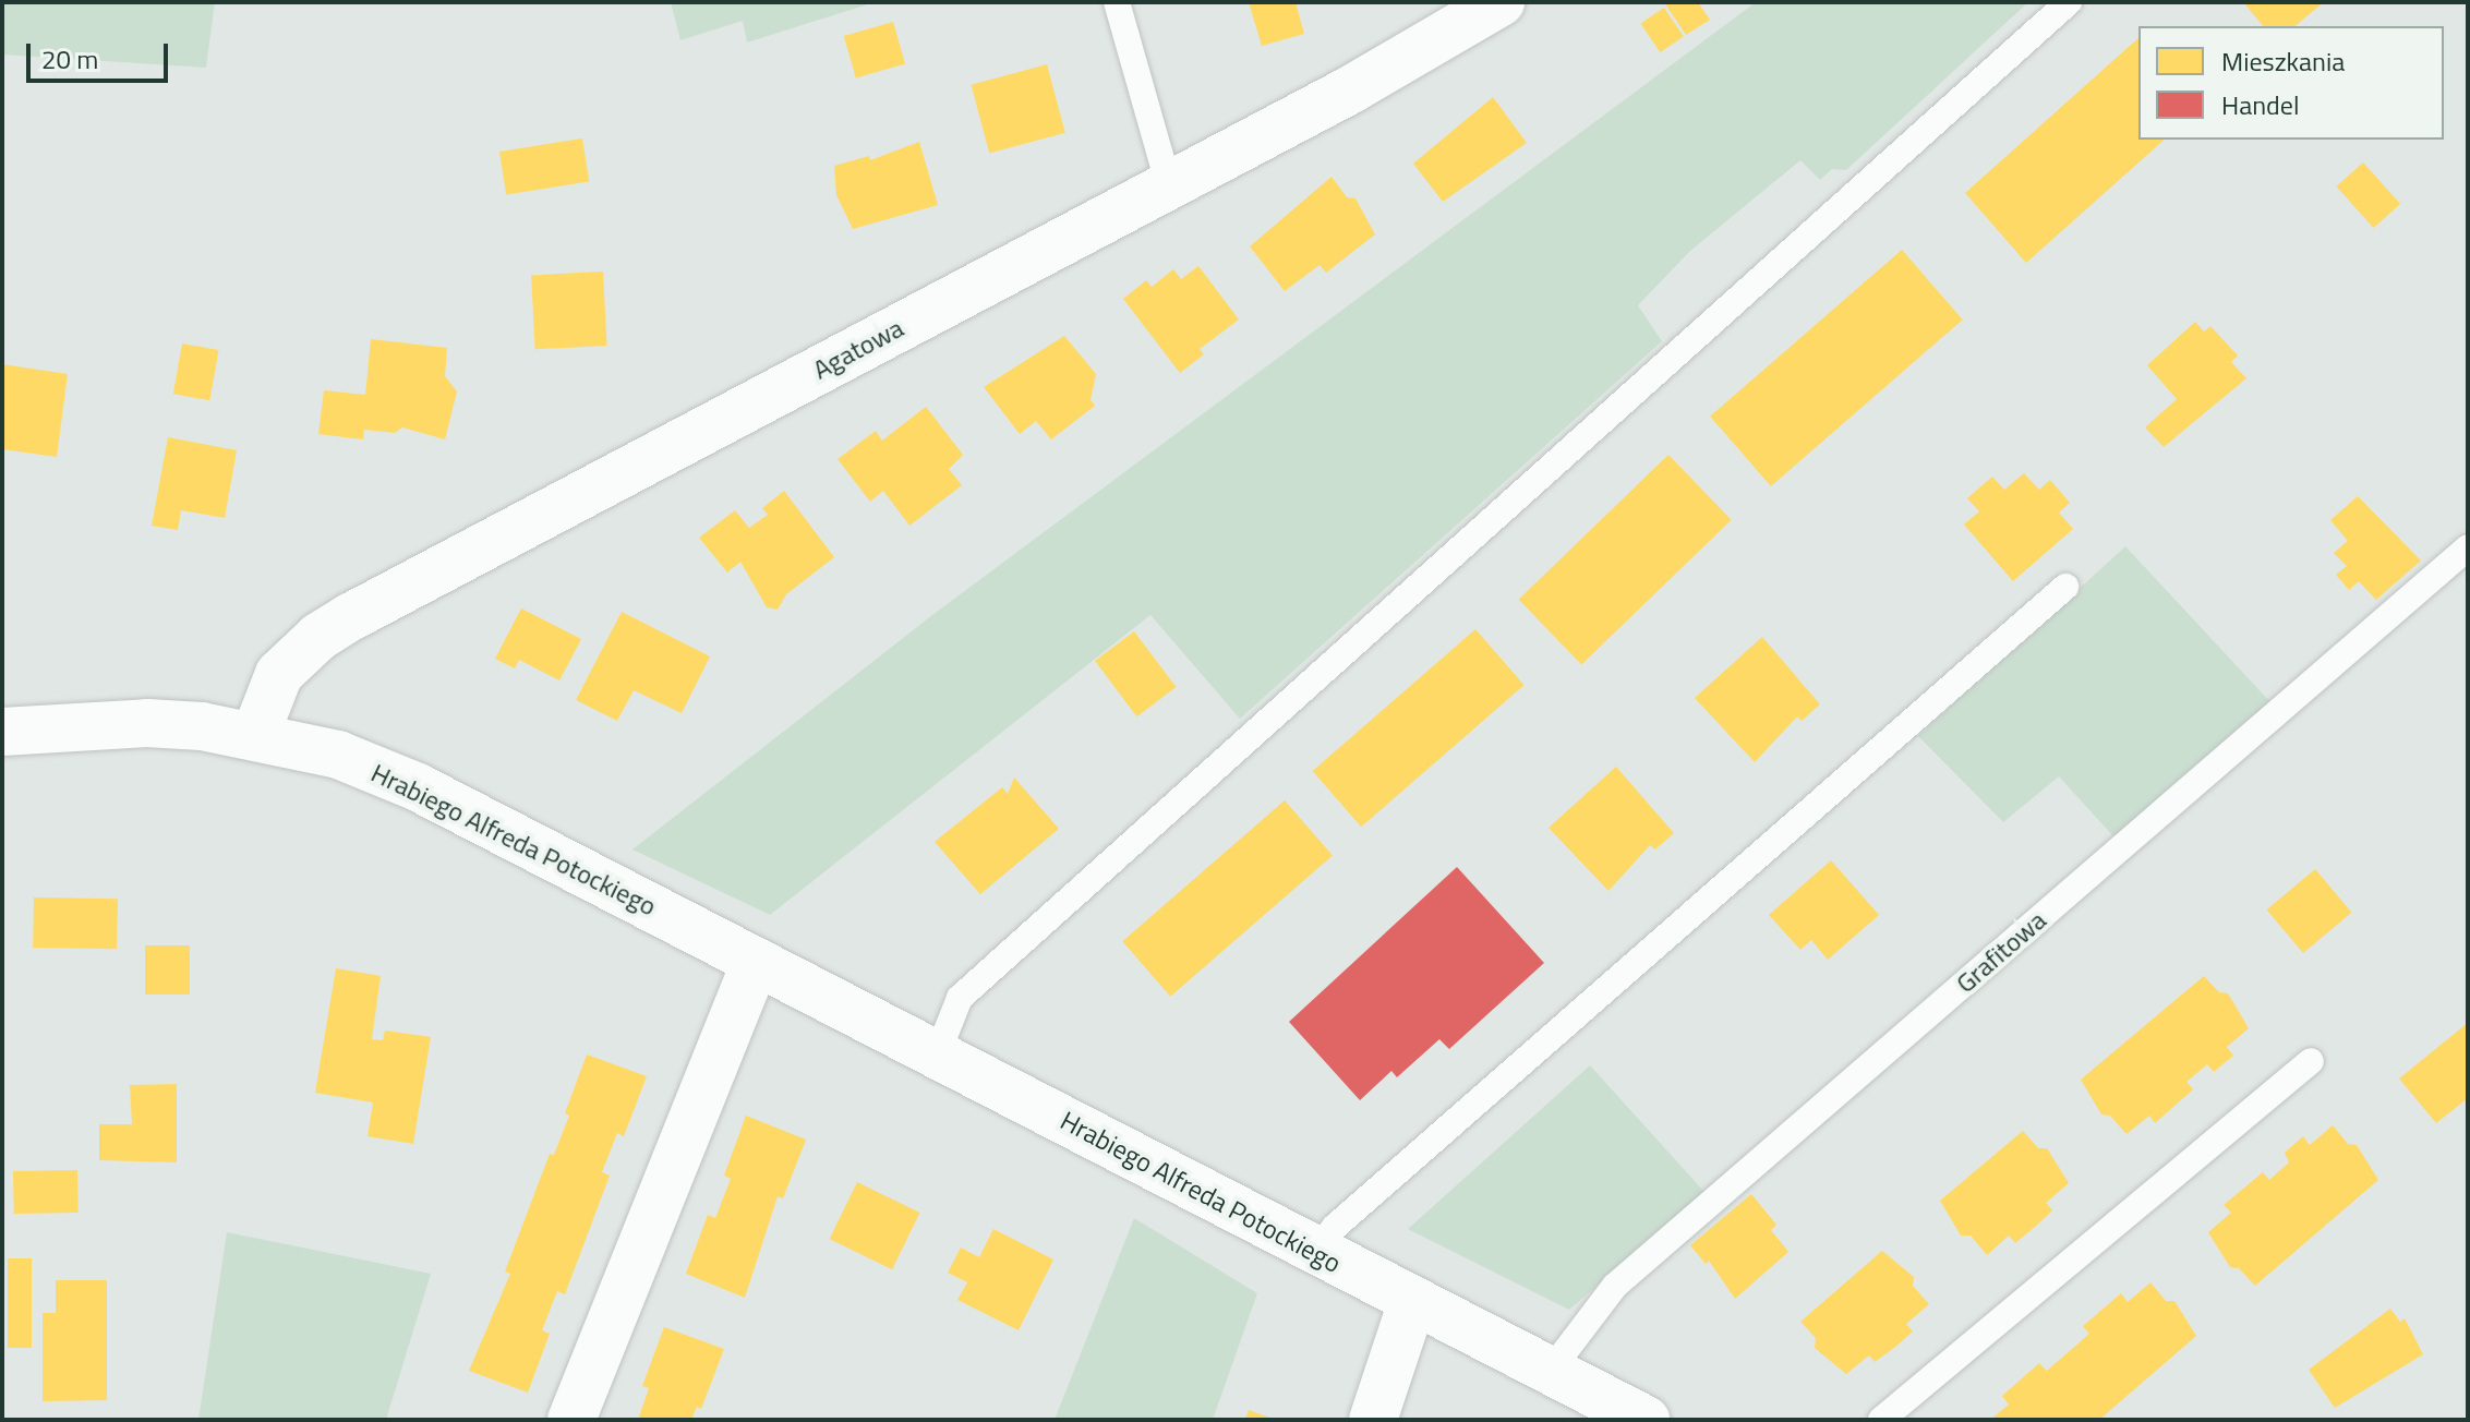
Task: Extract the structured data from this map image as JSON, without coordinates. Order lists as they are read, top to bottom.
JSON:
{
  "streets": {
    "street": ["Agatowa", "Hrabiego Alfreda Potockiego"],
    "lane": ["Grafitowa"]
  },
  "crossings": [
    ["Agatowa", "Hrabiego Alfreda Potockiego"],
    ["Hrabiego Alfreda Potockiego", "Grafitowa"]
  ],
  "legend": ["Mieszkania", "Handel"],
  "scale_bar": "20 m"
}
